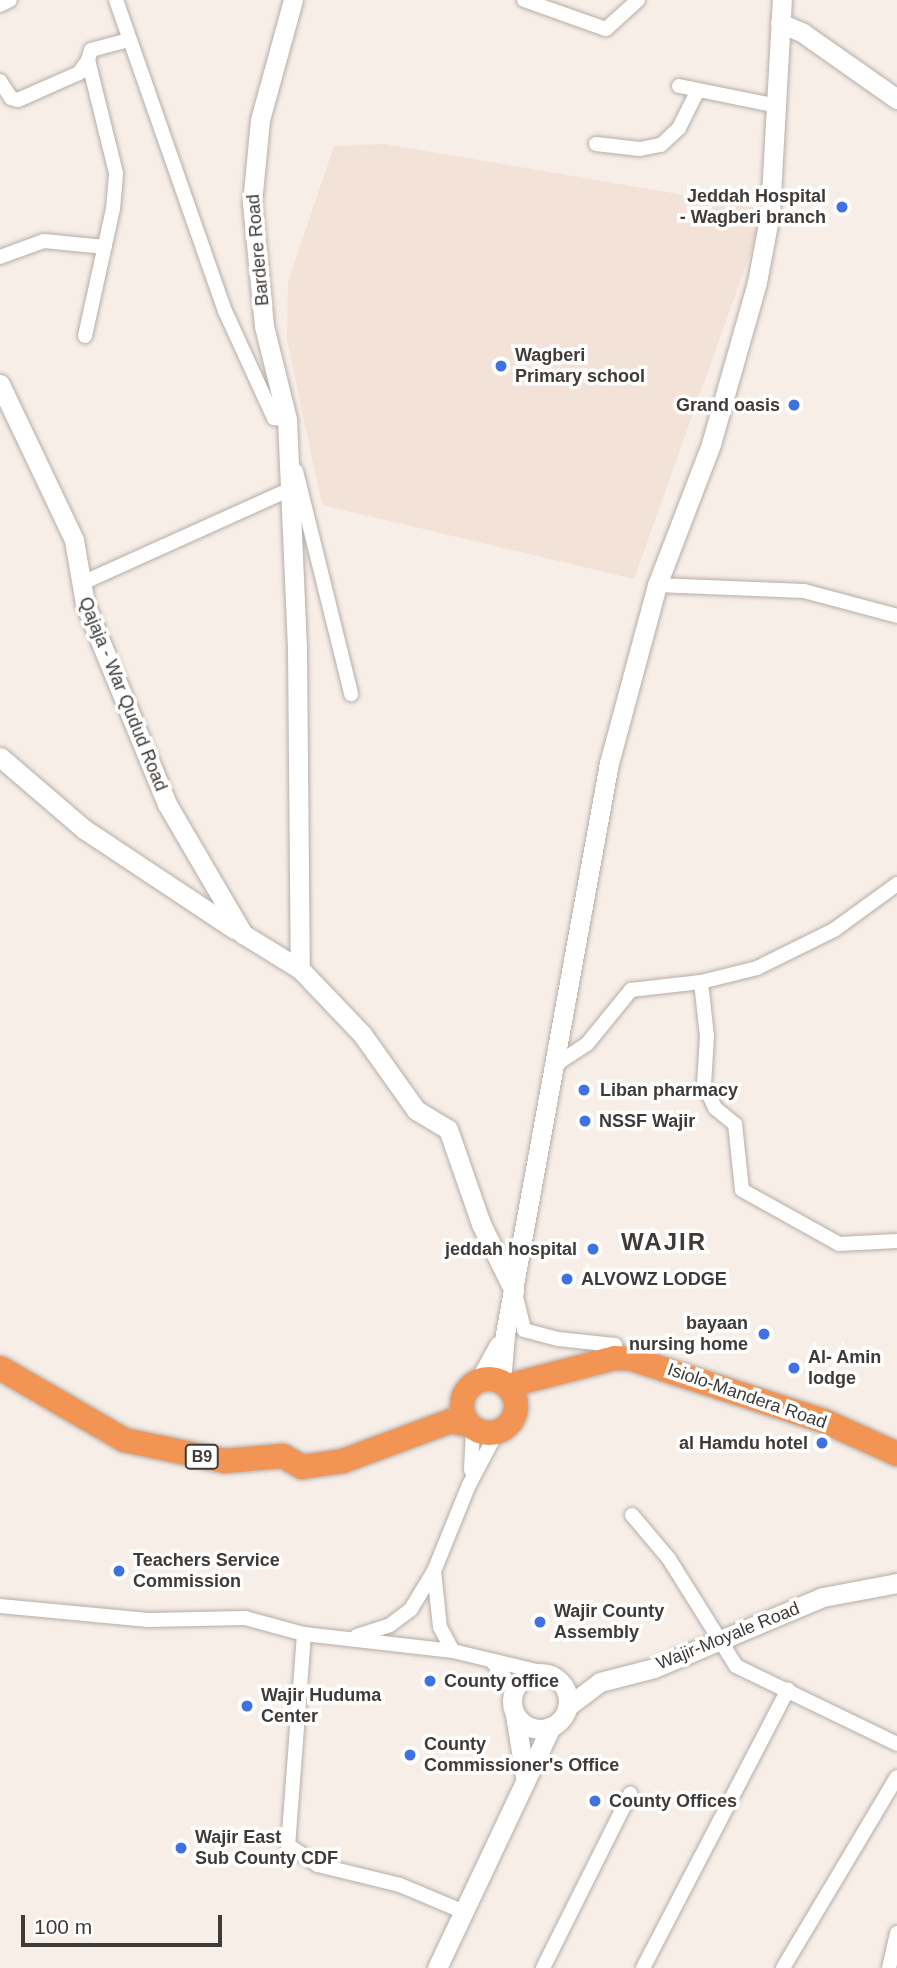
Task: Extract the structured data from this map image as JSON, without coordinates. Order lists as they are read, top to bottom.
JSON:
{
  "streets": {
    "highway": ["Isiolo-Mandera Road", "B9"],
    "street": ["Bardere Road", "Qajaja - War Qudud Road", "Wajir-Moyale Road"]
  },
  "crossings": [
    ["Bardere Road", "Qajaja - War Qudud Road"]
  ],
  "districts": ["WAJIR"],
  "places": [
    "Jeddah Hospital - Wagberi branch",
    "Wagberi Primary school",
    "Grand oasis",
    "Liban pharmacy",
    "NSSF Wajir",
    "jeddah hospital",
    "ALVOWZ LODGE",
    "bayaan nursing home",
    "Al- Amin lodge",
    "al Hamdu hotel",
    "Teachers Service Commission",
    "Wajir County Assembly",
    "County office",
    "Wajir Huduma Center",
    "County Commissioner's Office",
    "County Offices",
    "Wajir East Sub County CDF"
  ],
  "scale_bar": "100 m"
}
